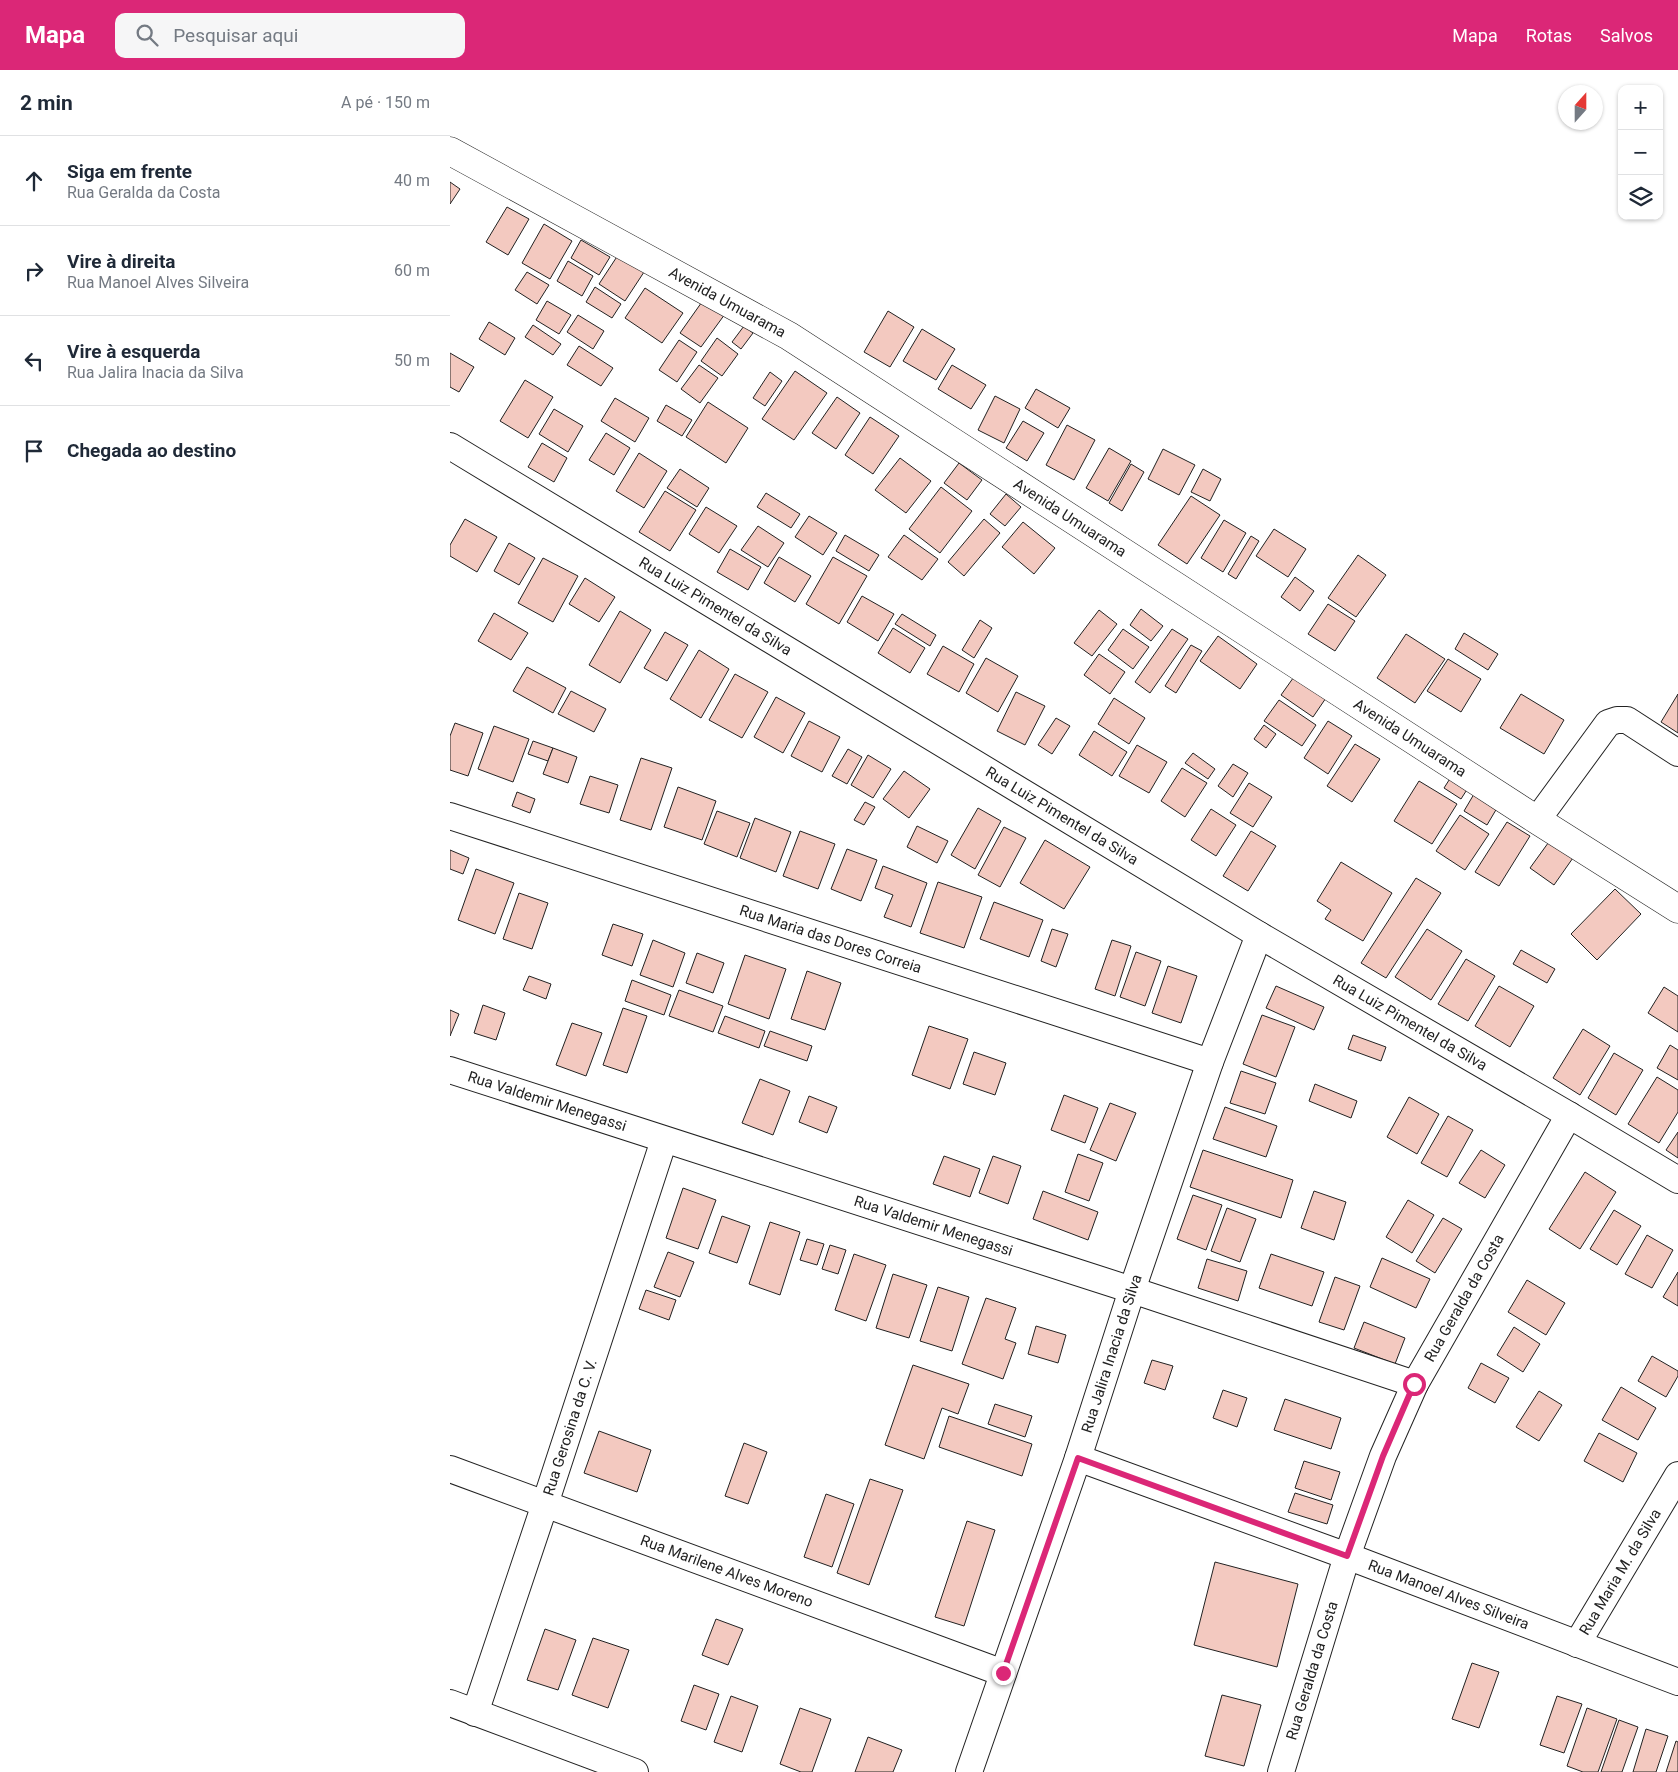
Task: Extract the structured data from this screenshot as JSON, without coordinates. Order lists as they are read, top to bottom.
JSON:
{
  "streets": {
    "street": [
      "Avenida Umuarama",
      "Rua Luiz Pimentel da Silva",
      "Rua Maria das Dores Correia",
      "Rua Valdemir Menegassi",
      "Rua Geralda da Costa",
      "Rua Jalira Inacia da Silva",
      "Rua Gerosina da C. V.",
      "Rua Marilene Alves Moreno",
      "Rua Maria M. da Silva",
      "Rua Manoel Alves Silveira"
    ]
  },
  "crossings": [
    ["Rua Luiz Pimentel da Silva", "Rua Geralda da Costa"],
    ["Rua Luiz Pimentel da Silva", "Rua Jalira Inacia da Silva"],
    ["Rua Maria das Dores Correia", "Rua Jalira Inacia da Silva"],
    ["Rua Valdemir Menegassi", "Rua Geralda da Costa"],
    ["Rua Valdemir Menegassi", "Rua Jalira Inacia da Silva"],
    ["Rua Valdemir Menegassi", "Rua Gerosina da C. V."],
    ["Rua Geralda da Costa", "Rua Manoel Alves Silveira"],
    ["Rua Jalira Inacia da Silva", "Rua Marilene Alves Moreno"],
    ["Rua Jalira Inacia da Silva", "Rua Manoel Alves Silveira"],
    ["Rua Gerosina da C. V.", "Rua Marilene Alves Moreno"],
    ["Rua Maria M. da Silva", "Rua Manoel Alves Silveira"]
  ],
  "north": "top",
  "page": {
    "header": "Mapa",
    "search": "Pesquisar aqui",
    "nav": ["Mapa", "Rotas", "Salvos"],
    "heading": ["2 min", "A pé · 150 m"],
    "map_buttons": ["+", "−"],
    "list": [
      ["Siga em frente", "Rua Geralda da Costa", "40 m"],
      ["Vire à direita", "Rua Manoel Alves Silveira", "60 m"],
      ["Vire à esquerda", "Rua Jalira Inacia da Silva", "50 m"],
      "Chegada ao destino"
    ]
  }
}
